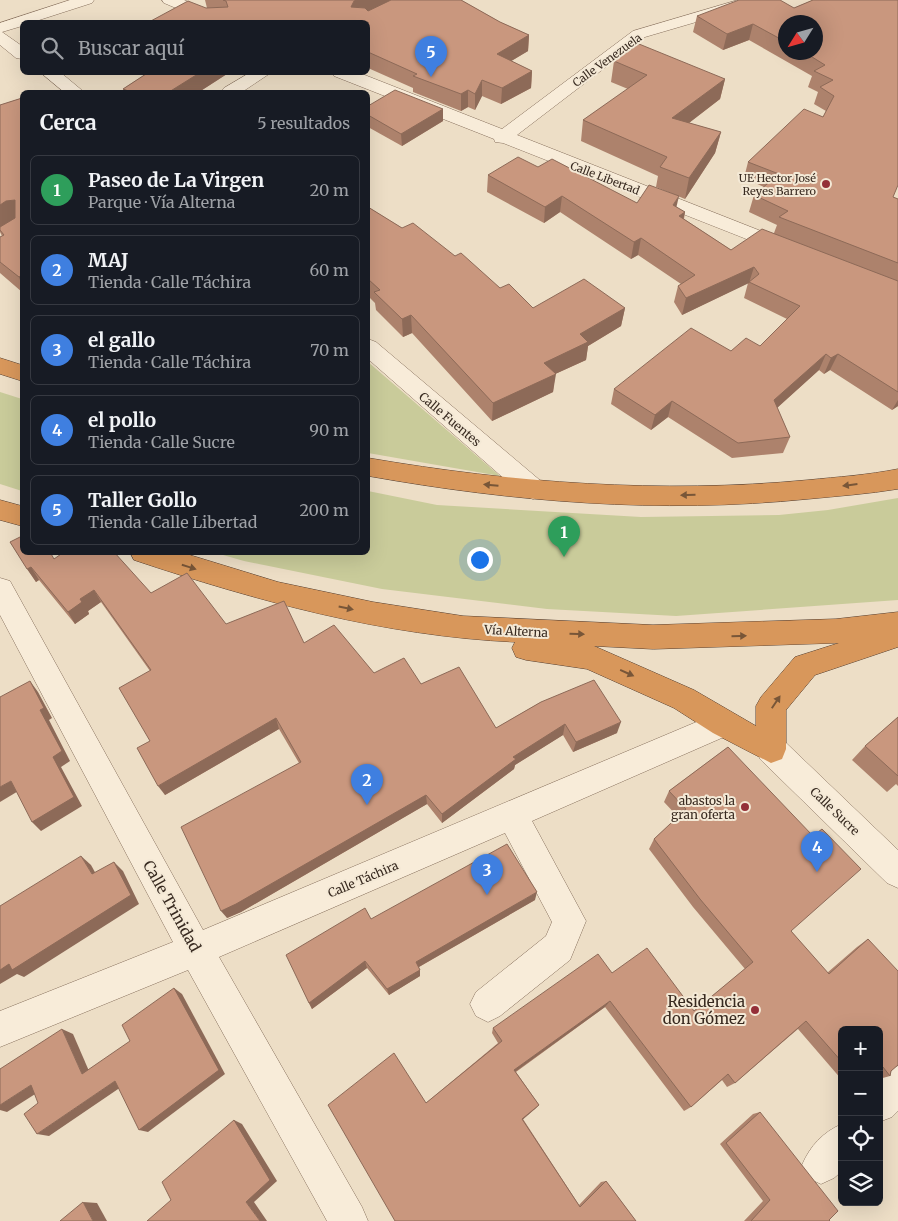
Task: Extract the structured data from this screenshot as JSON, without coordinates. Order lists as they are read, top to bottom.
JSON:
{
  "streets": {
    "highway": ["Vía Alterna"],
    "street": [
      "Calle Venezuela",
      "Calle Libertad",
      "Calle Fuentes",
      "Calle Sucre",
      "Calle Táchira",
      "Calle Trinidad"
    ]
  },
  "crossings": [
    ["Calle Venezuela", "Calle Libertad"],
    ["Calle Táchira", "Calle Trinidad"]
  ],
  "places": ["UE Hector José Reyes Barrero", "abastos la gran oferta", "Residencia don Gómez"],
  "north": "bottom left",
  "page": {
    "search": "Buscar aquí",
    "pins": [
      "5",
      "1",
      "2",
      "4",
      "3"
    ],
    "heading": ["Cerca", "5 resultados"],
    "list": [
      {
        "mark": "1",
        "name": "Paseo de La Virgen",
        "note": "Parque · Vía Alterna",
        "value": "20 m"
      },
      {
        "mark": "2",
        "name": "MAJ",
        "note": "Tienda · Calle Táchira",
        "value": "60 m"
      },
      {
        "mark": "3",
        "name": "el gallo",
        "note": "Tienda · Calle Táchira",
        "value": "70 m"
      },
      {
        "mark": "4",
        "name": "el pollo",
        "note": "Tienda · Calle Sucre",
        "value": "90 m"
      },
      {
        "mark": "5",
        "name": "Taller Gollo",
        "note": "Tienda · Calle Libertad",
        "value": "200 m"
      }
    ],
    "map_buttons": ["+", "−"]
  }
}
